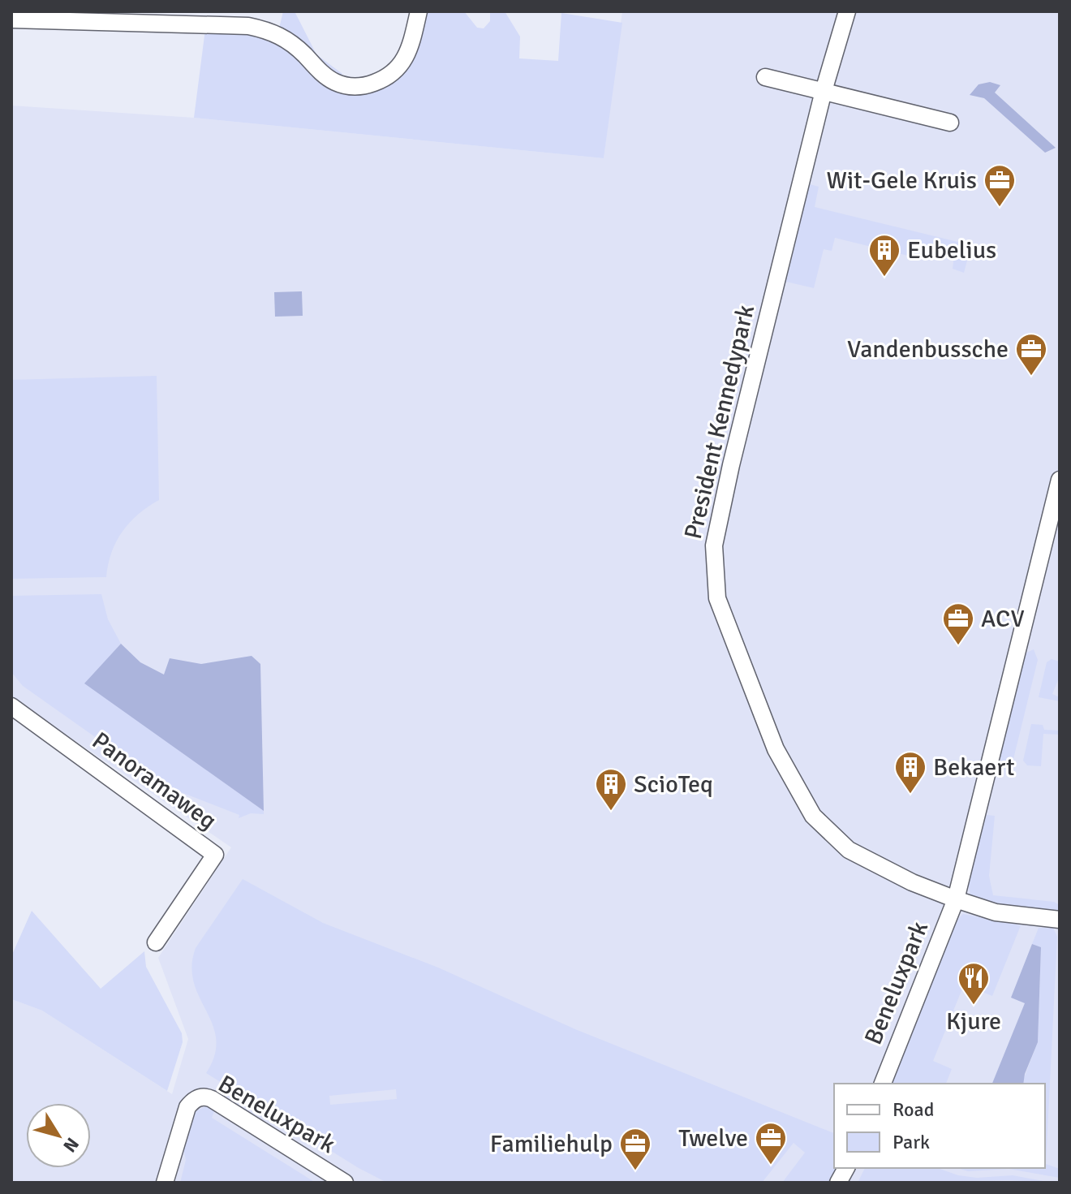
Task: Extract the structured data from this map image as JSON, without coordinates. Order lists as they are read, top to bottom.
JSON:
{
  "streets": {
    "street": ["President Kennedypark", "Panoramaweg", "Beneluxpark"]
  },
  "crossings": [
    ["President Kennedypark", "Beneluxpark"]
  ],
  "places": {
    "office": [
      "Wit-Gele Kruis",
      "Vandenbussche",
      "ACV",
      "Twelve",
      "Familiehulp"
    ],
    "building": ["Eubelius", "Bekaert", "ScioTeq"],
    "restaurant": ["Kjure"]
  },
  "legend": ["Road", "Park"],
  "north": "bottom right"
}
